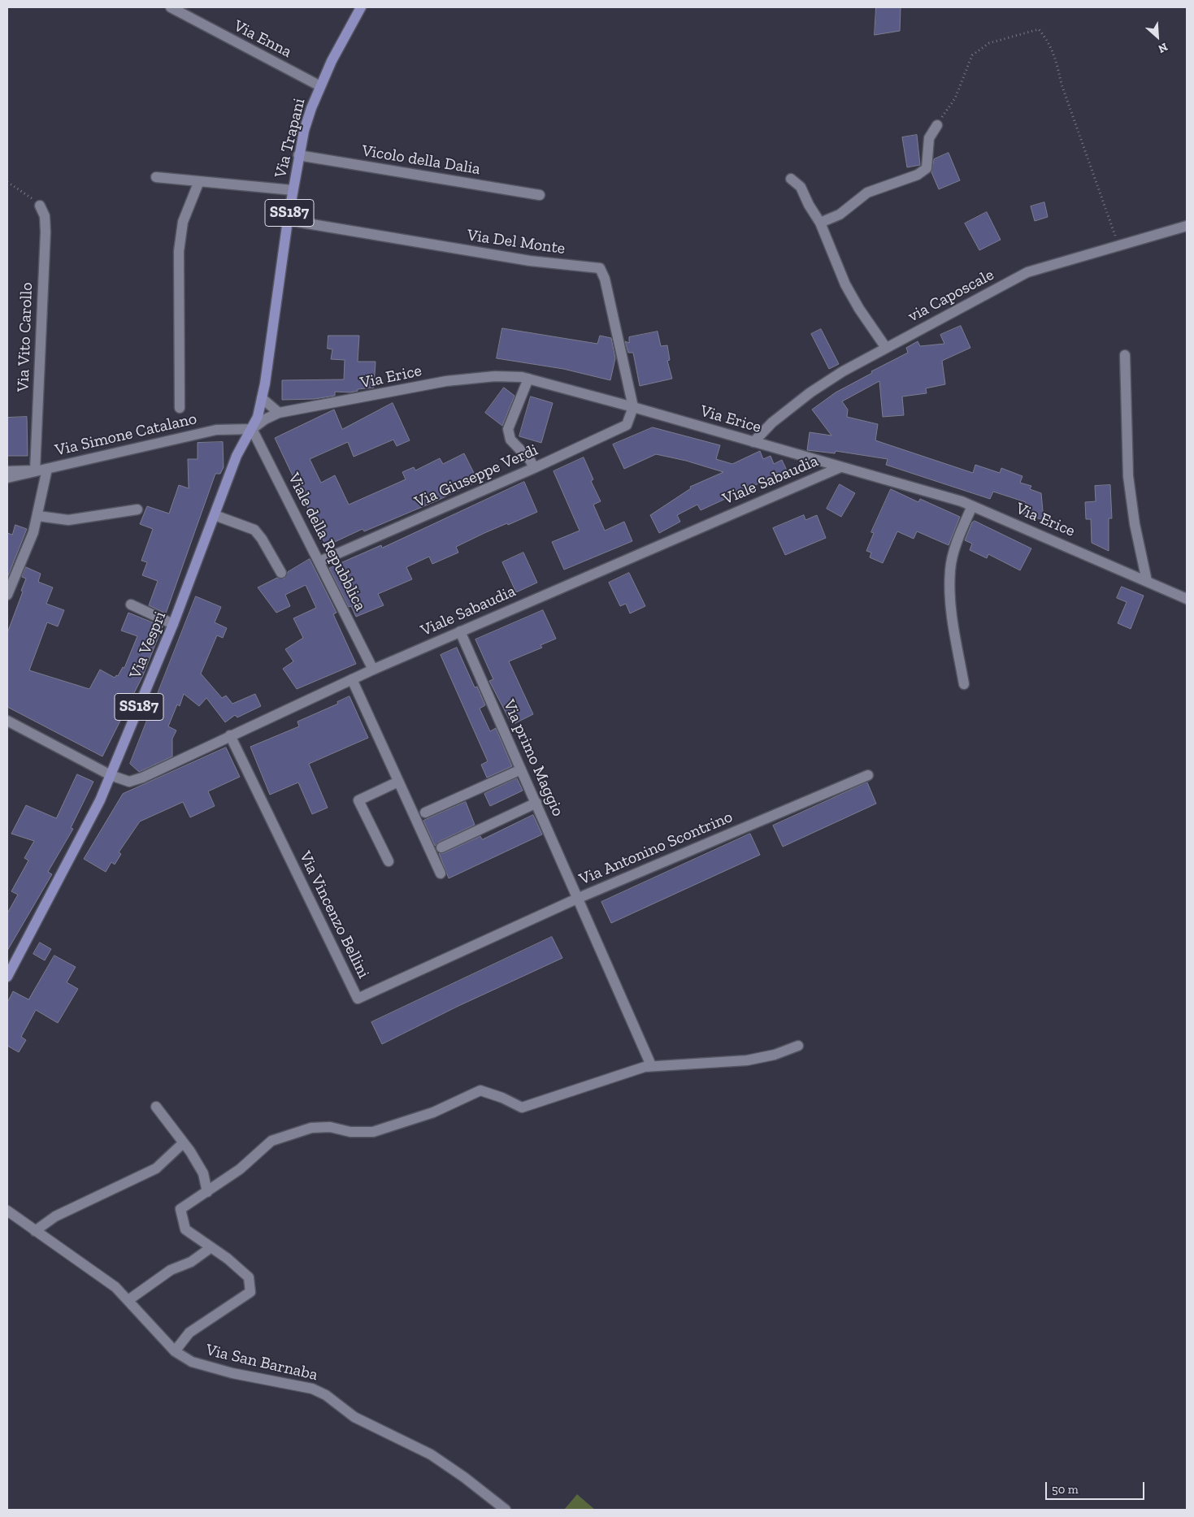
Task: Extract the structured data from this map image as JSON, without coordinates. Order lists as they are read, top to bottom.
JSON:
{
  "streets": {
    "main road": ["Via Trapani", "SS187", "Via Vespri"],
    "street": [
      "Via Enna",
      "Vicolo della Dalia",
      "Via Del Monte",
      "via Caposcale",
      "Via Vito Carollo",
      "Via Erice",
      "Via Simone Catalano",
      "Via Giuseppe Verdi",
      "Viale Sabaudia",
      "Viale della Repubblica",
      "Via primo Maggio",
      "Via Antonino Scontrino",
      "Via Vincenzo Bellini",
      "Via San Barnaba"
    ]
  },
  "crossings": [
    ["Via Enna", "Via Trapani"],
    ["Via Trapani", "Vicolo della Dalia"],
    ["Via Trapani", "Via Del Monte"],
    ["Via Trapani", "Via Erice"],
    ["Via Trapani", "Via Simone Catalano"],
    ["Via Trapani", "Viale della Repubblica"],
    ["Via Trapani", "Via Vespri"],
    ["Via Del Monte", "Via Erice"],
    ["Via Del Monte", "Via Giuseppe Verdi"],
    ["via Caposcale", "Via Erice"],
    ["Via Vito Carollo", "Via Simone Catalano"],
    ["Via Erice", "Via Simone Catalano"],
    ["Via Erice", "Via Giuseppe Verdi"],
    ["Via Erice", "Viale Sabaudia"],
    ["Via Erice", "Viale della Repubblica"],
    ["Via Erice", "Via Vespri"],
    ["Via Simone Catalano", "Viale della Repubblica"],
    ["Via Simone Catalano", "Via Vespri"],
    ["Via Giuseppe Verdi", "Viale della Repubblica"],
    ["Viale Sabaudia", "Viale della Repubblica"],
    ["Viale Sabaudia", "Via Vespri"],
    ["Viale Sabaudia", "Via primo Maggio"],
    ["Viale Sabaudia", "Via Vincenzo Bellini"],
    ["Viale della Repubblica", "Via Vespri"],
    ["Via primo Maggio", "Via Antonino Scontrino"],
    ["Via primo Maggio", "Via Vincenzo Bellini"],
    ["Via Antonino Scontrino", "Via Vincenzo Bellini"]
  ],
  "scale_bar": "50 m",
  "north": "bottom right"
}
